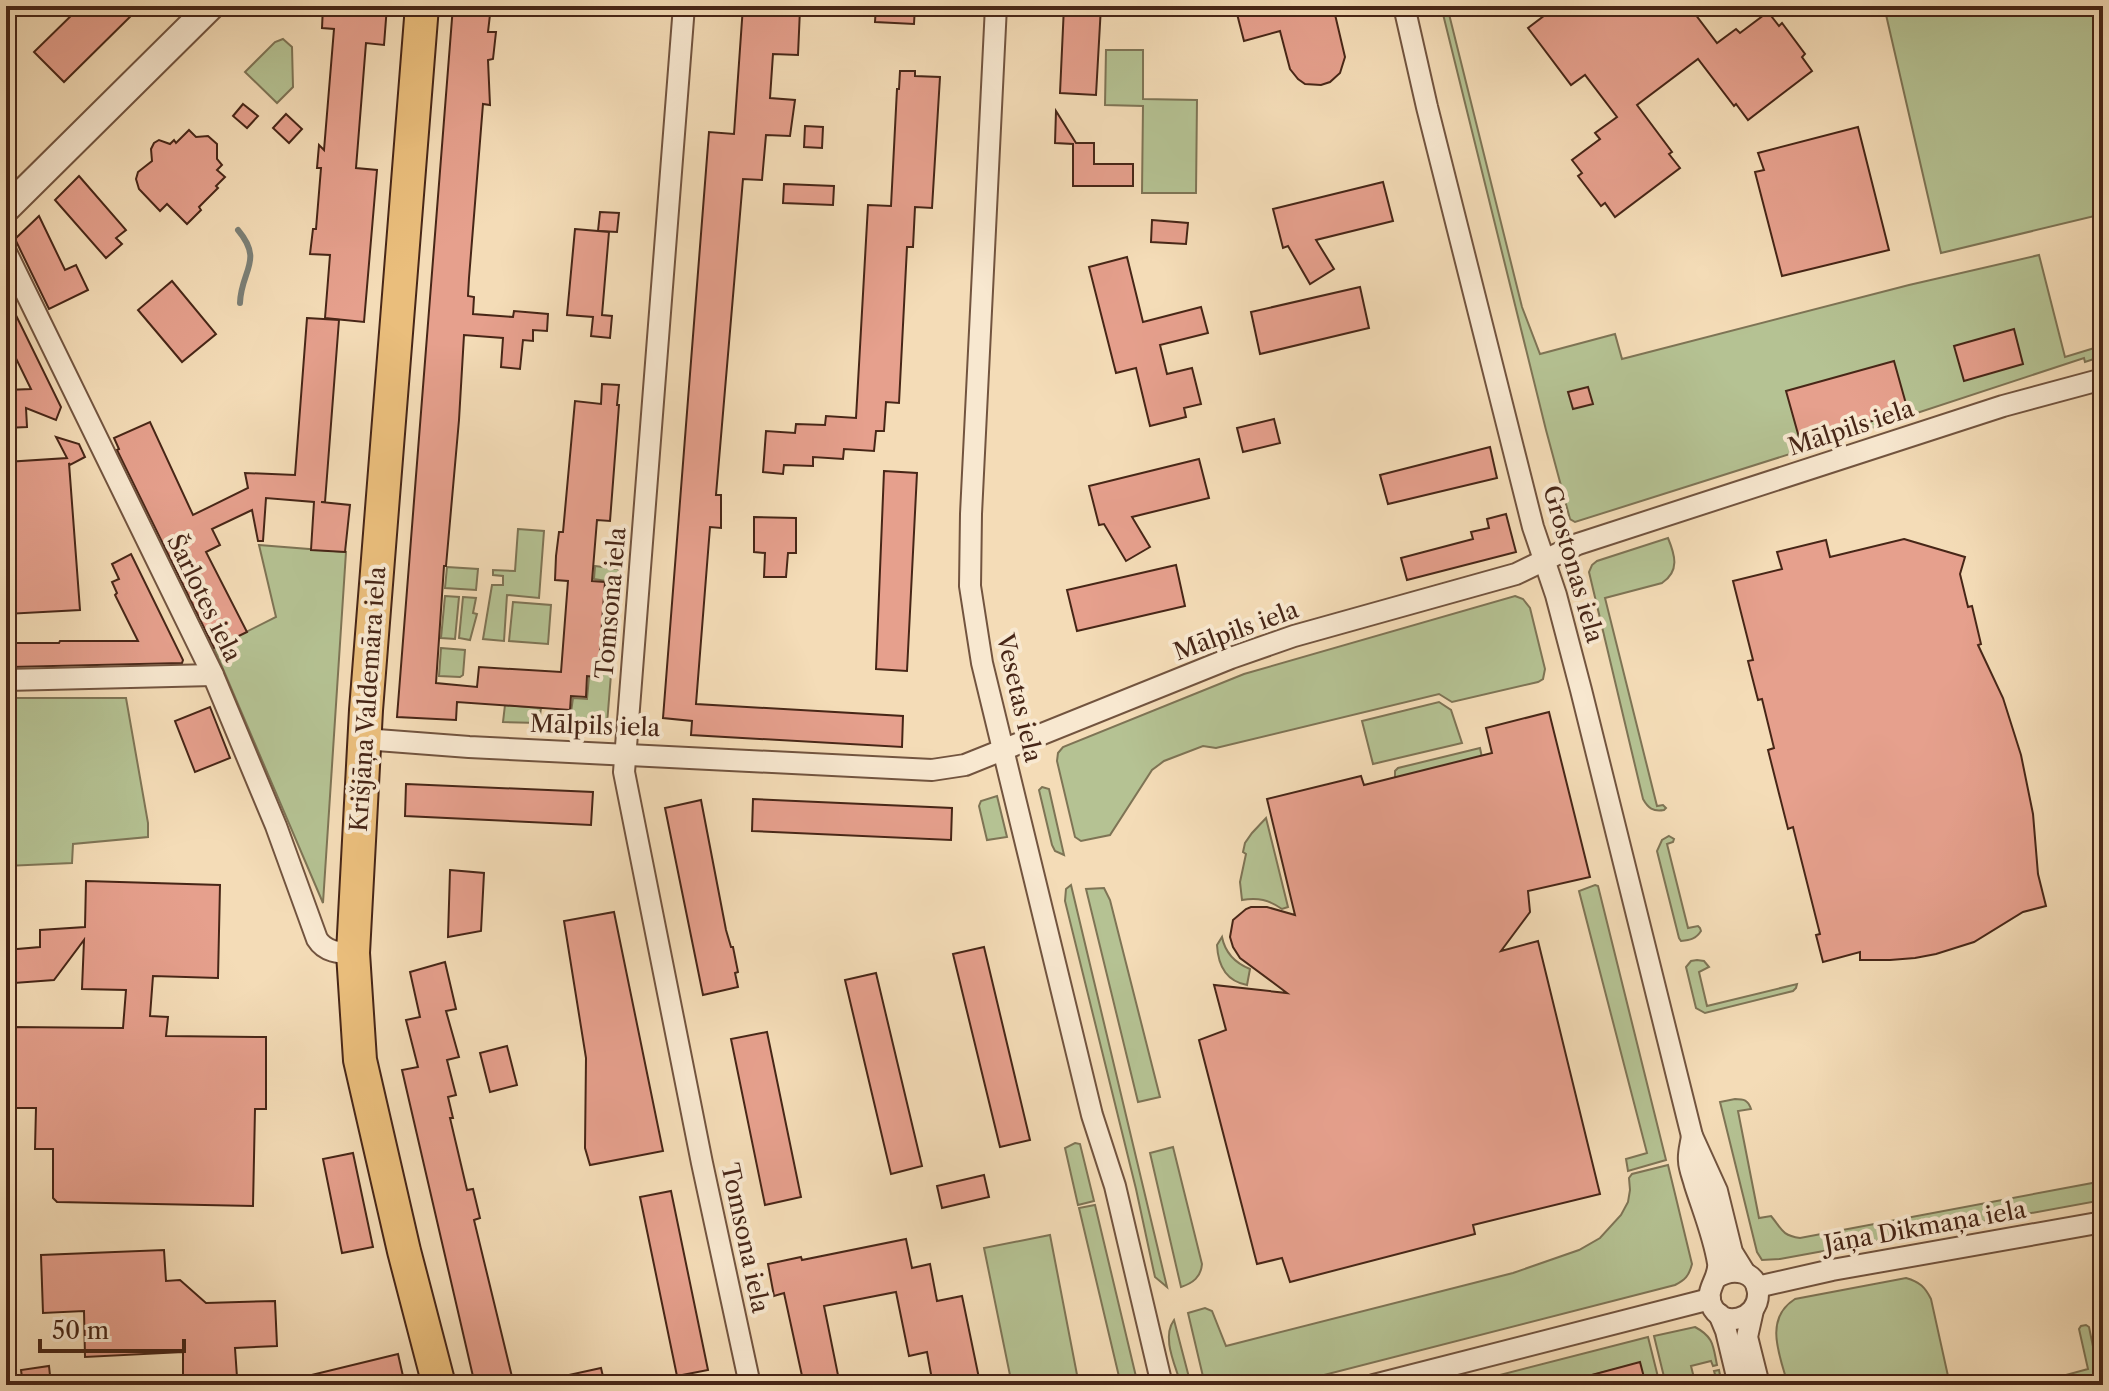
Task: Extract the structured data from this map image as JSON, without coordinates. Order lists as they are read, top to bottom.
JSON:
{
  "streets": {
    "main road": ["Krišjāņa Valdemāra iela"],
    "street": [
      "Mālpils iela",
      "Grostonas iela",
      "Šarlotes iela",
      "Tomsona iela",
      "Vesetas iela",
      "Jāņa Dikmaņa iela"
    ]
  },
  "crossings": [
    ["Mālpils iela", "Grostonas iela"],
    ["Mālpils iela", "Tomsona iela"],
    ["Mālpils iela", "Vesetas iela"],
    ["Mālpils iela", "Krišjāņa Valdemāra iela"],
    ["Grostonas iela", "Jāņa Dikmaņa iela"],
    ["Šarlotes iela", "Krišjāņa Valdemāra iela"]
  ],
  "scale_bar": "50 m"
}
